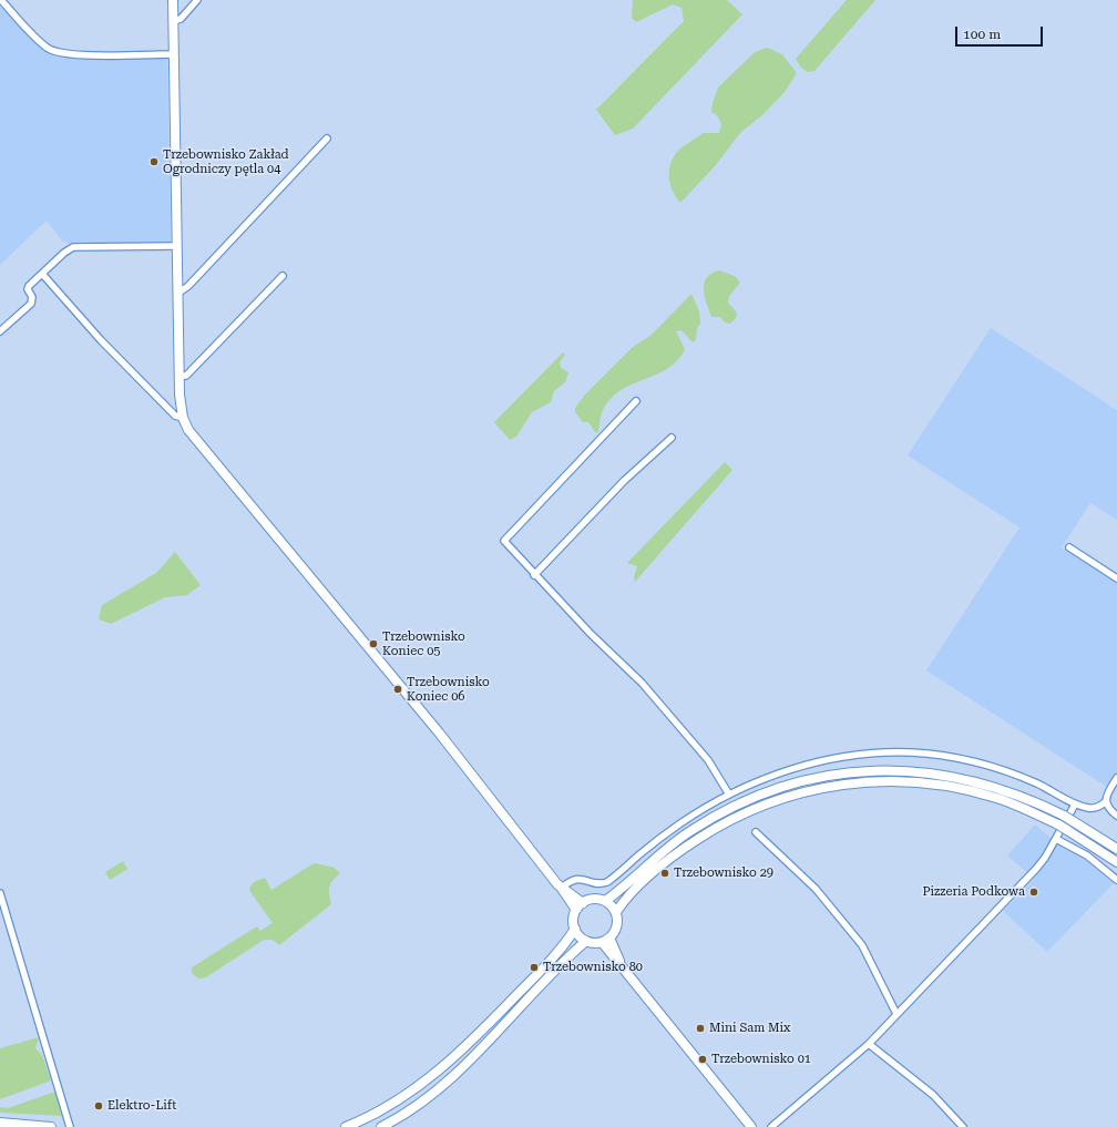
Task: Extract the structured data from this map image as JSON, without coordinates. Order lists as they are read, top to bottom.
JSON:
{
  "places": [
    "Trzebownisko Zakład Ogrodniczy pętla 04",
    "Trzebownisko Koniec 05",
    "Trzebownisko Koniec 06",
    "Trzebownisko 29",
    "Pizzeria Podkowa",
    "Trzebownisko 80",
    "Mini Sam Mix",
    "Trzebownisko 01",
    "Elektro-Lift"
  ],
  "scale_bar": "100 m"
}
